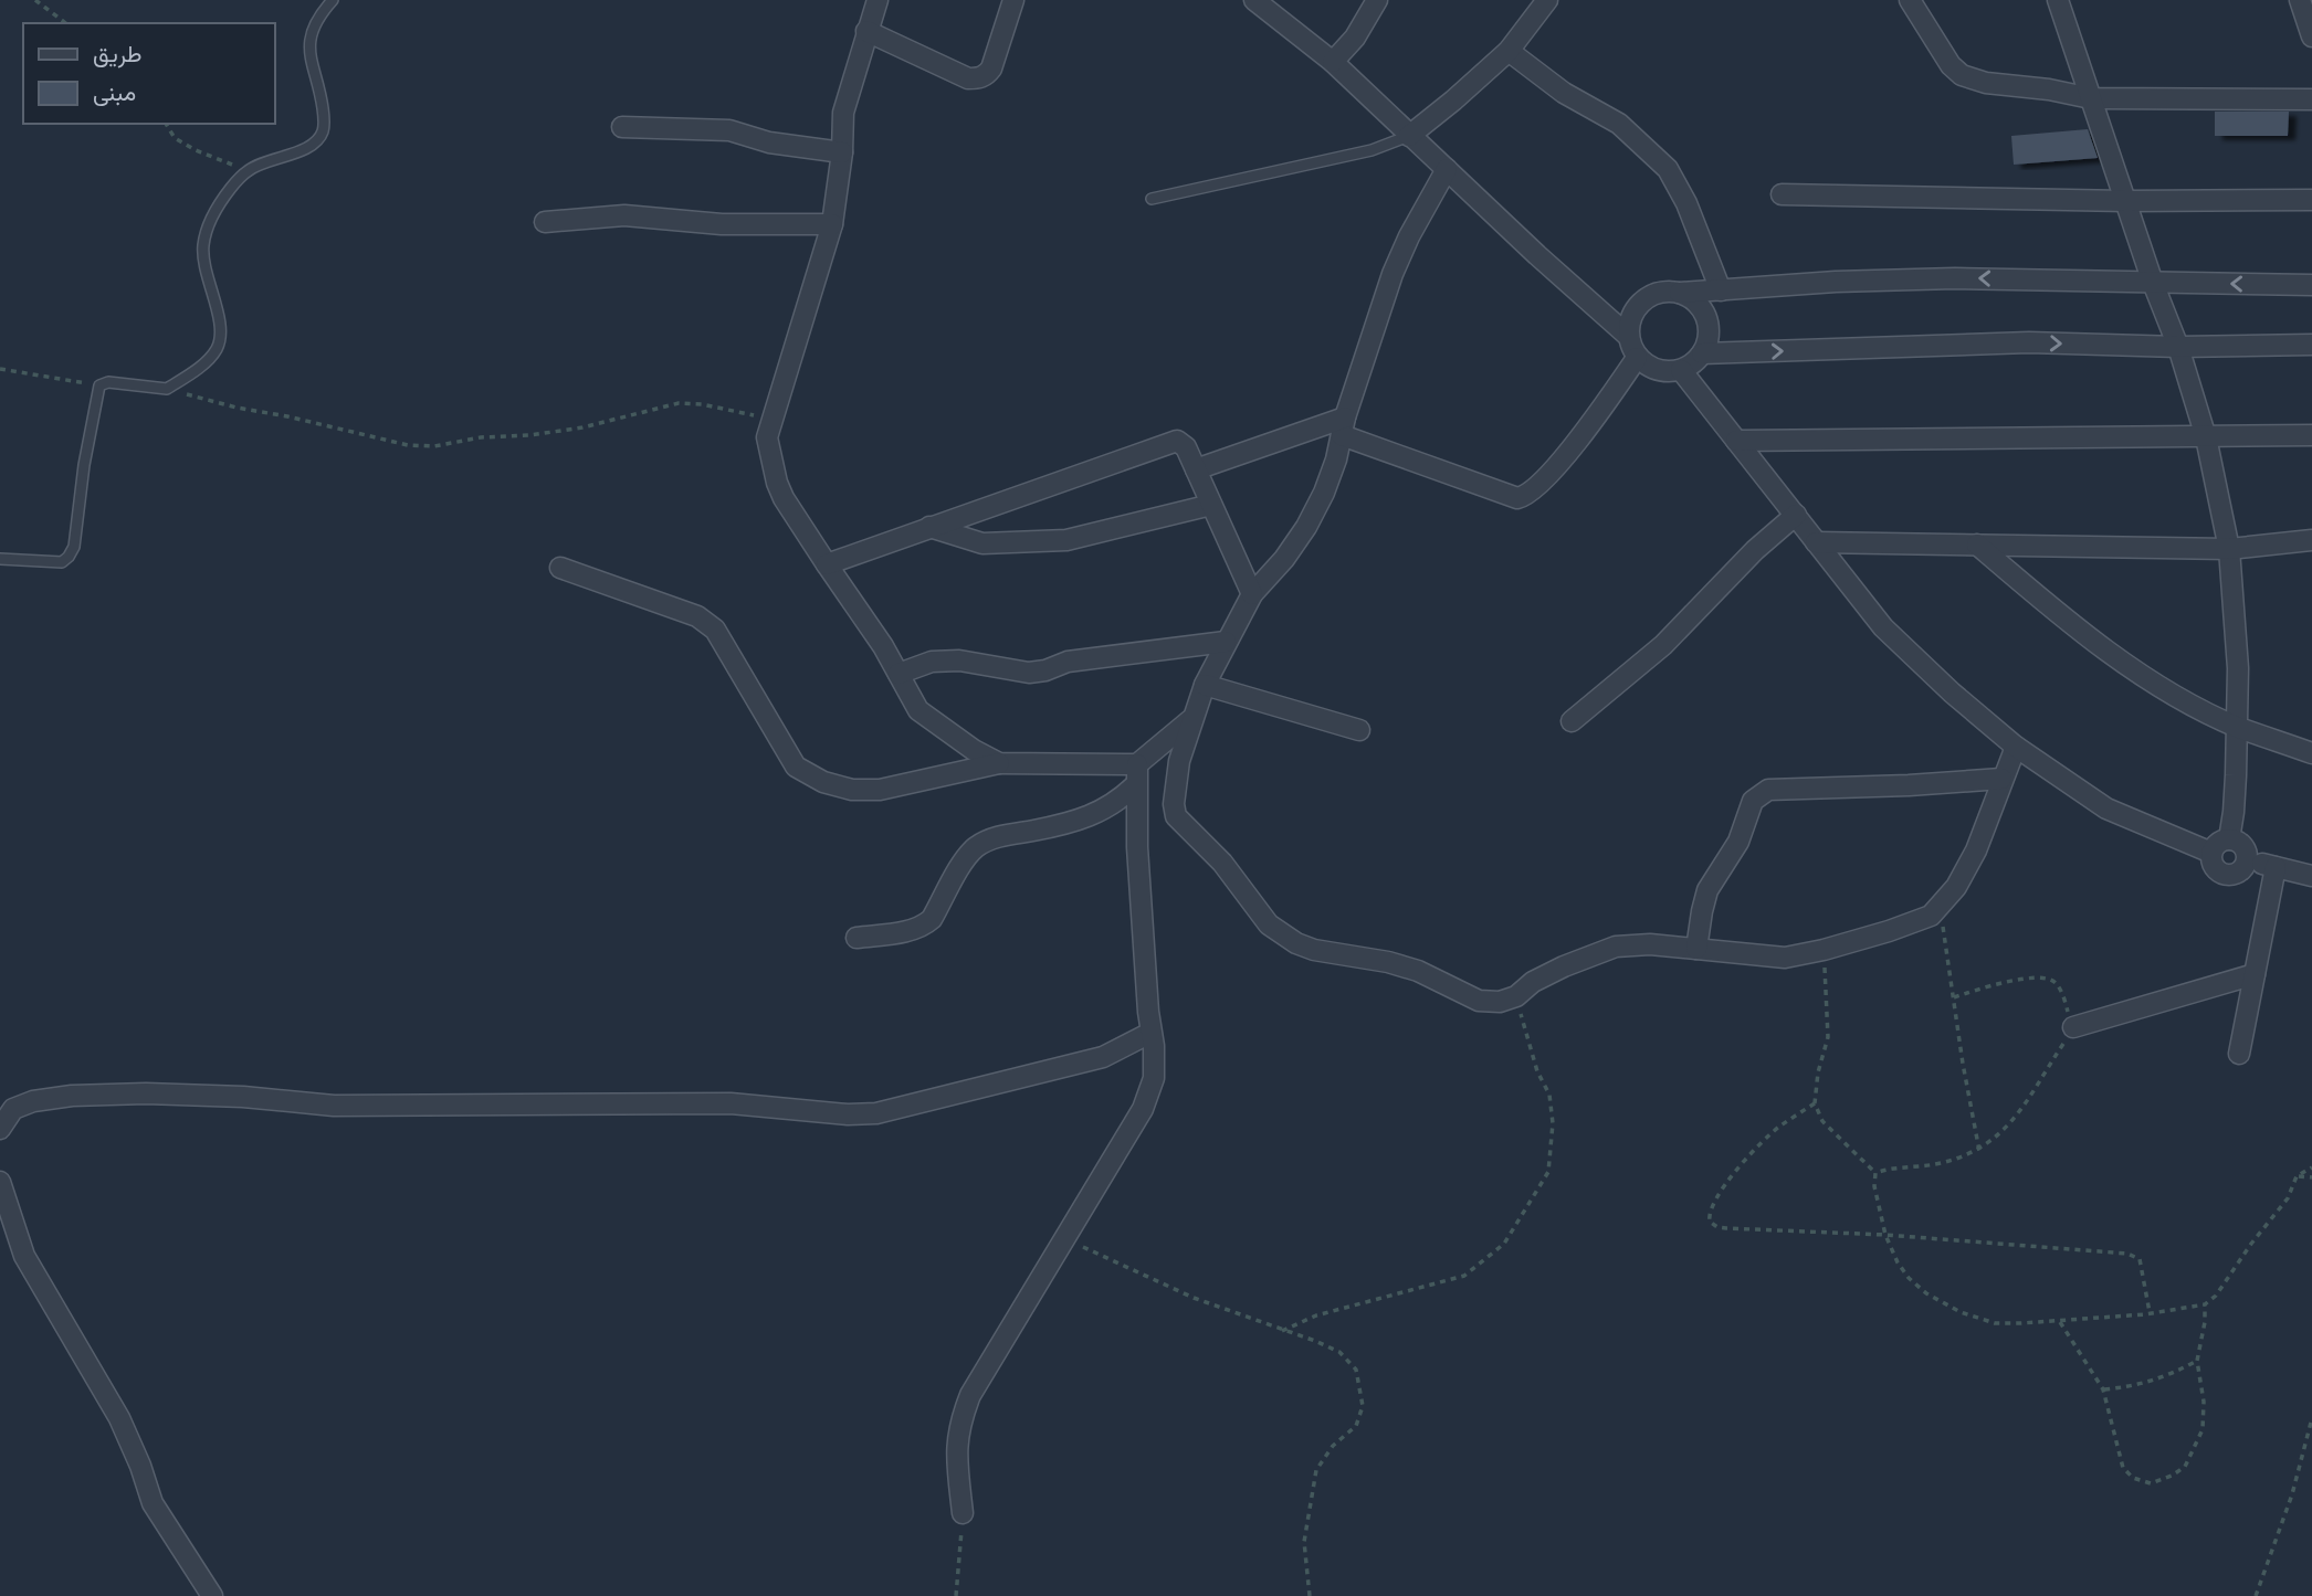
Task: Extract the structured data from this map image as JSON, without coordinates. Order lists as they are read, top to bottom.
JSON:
{
  "legend": ["طريق", "مبنى"]
}
